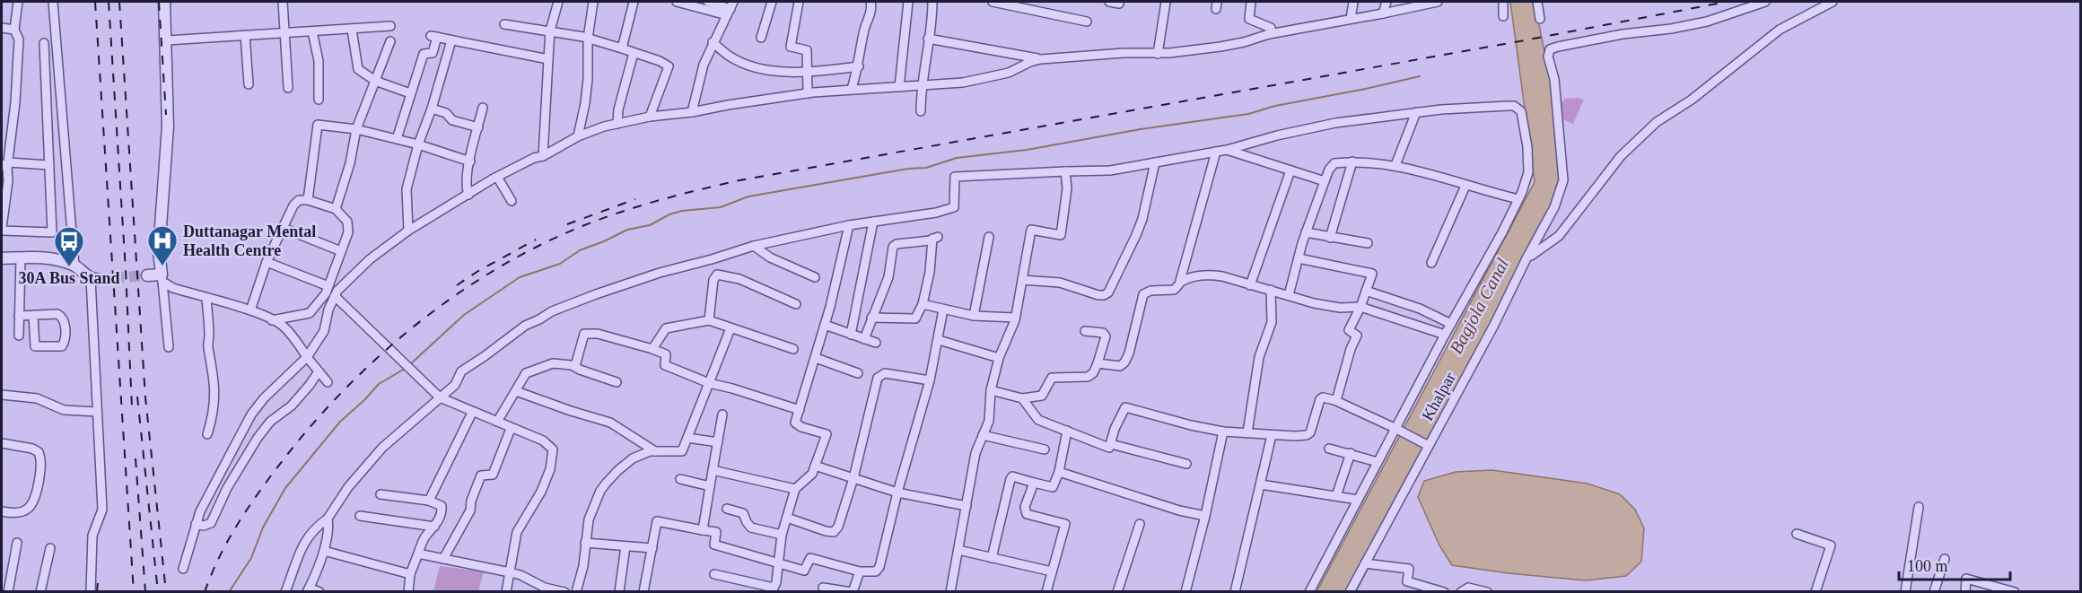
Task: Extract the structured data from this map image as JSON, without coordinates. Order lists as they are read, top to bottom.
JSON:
{
  "streets": {
    "street": ["Khalpar"]
  },
  "water": ["Bagjola Canal"],
  "places": {
    "hospital": ["Duttanagar Mental Health Centre"],
    "bus stop": ["30A Bus Stand"]
  },
  "scale_bar": "100 m"
}
